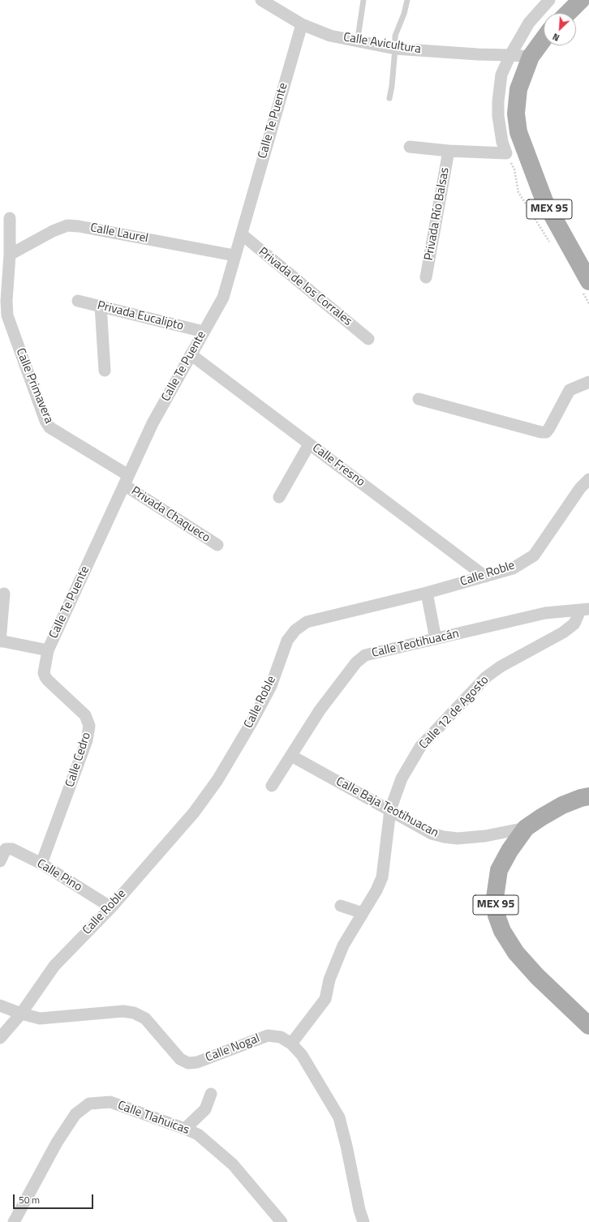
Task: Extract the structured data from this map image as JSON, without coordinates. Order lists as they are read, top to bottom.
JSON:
{
  "streets": {
    "main road": ["MEX 95"],
    "street": [
      "Calle Avicultura",
      "Calle Te Puente",
      "Privada Río Balsas",
      "Calle Laurel",
      "Privada de los Corrales",
      "Privada Eucalipto",
      "Calle Primavera",
      "Calle Fresno",
      "Privada Chaqueco",
      "Calle Roble",
      "Calle Teotihuacán",
      "Calle 12 de Agosto",
      "Calle Cedro",
      "Calle Baja Teotihuacan",
      "Calle Pino",
      "Calle Nogal",
      "Calle Tlahuicas"
    ]
  },
  "crossings": [
    ["Calle Avicultura", "Calle Te Puente"],
    ["Calle Avicultura", "MEX 95"],
    ["Calle Te Puente", "Calle Laurel"],
    ["Calle Te Puente", "Privada de los Corrales"],
    ["Calle Te Puente", "Privada Eucalipto"],
    ["Calle Te Puente", "Calle Primavera"],
    ["Calle Te Puente", "Calle Fresno"],
    ["Calle Te Puente", "Privada Chaqueco"],
    ["Calle Te Puente", "Calle Cedro"],
    ["MEX 95", "Calle Baja Teotihuacan"],
    ["Calle Laurel", "Calle Primavera"],
    ["Calle Primavera", "Privada Chaqueco"],
    ["Calle Fresno", "Calle Roble"],
    ["Calle Roble", "Calle Pino"],
    ["Calle Roble", "Calle Nogal"],
    ["Calle Teotihuacán", "Calle 12 de Agosto"],
    ["Calle Teotihuacán", "Calle Baja Teotihuacan"],
    ["Calle 12 de Agosto", "Calle Baja Teotihuacan"],
    ["Calle 12 de Agosto", "Calle Nogal"],
    ["Calle Cedro", "Calle Pino"]
  ],
  "scale_bar": "50 m",
  "north": "bottom left"
}
